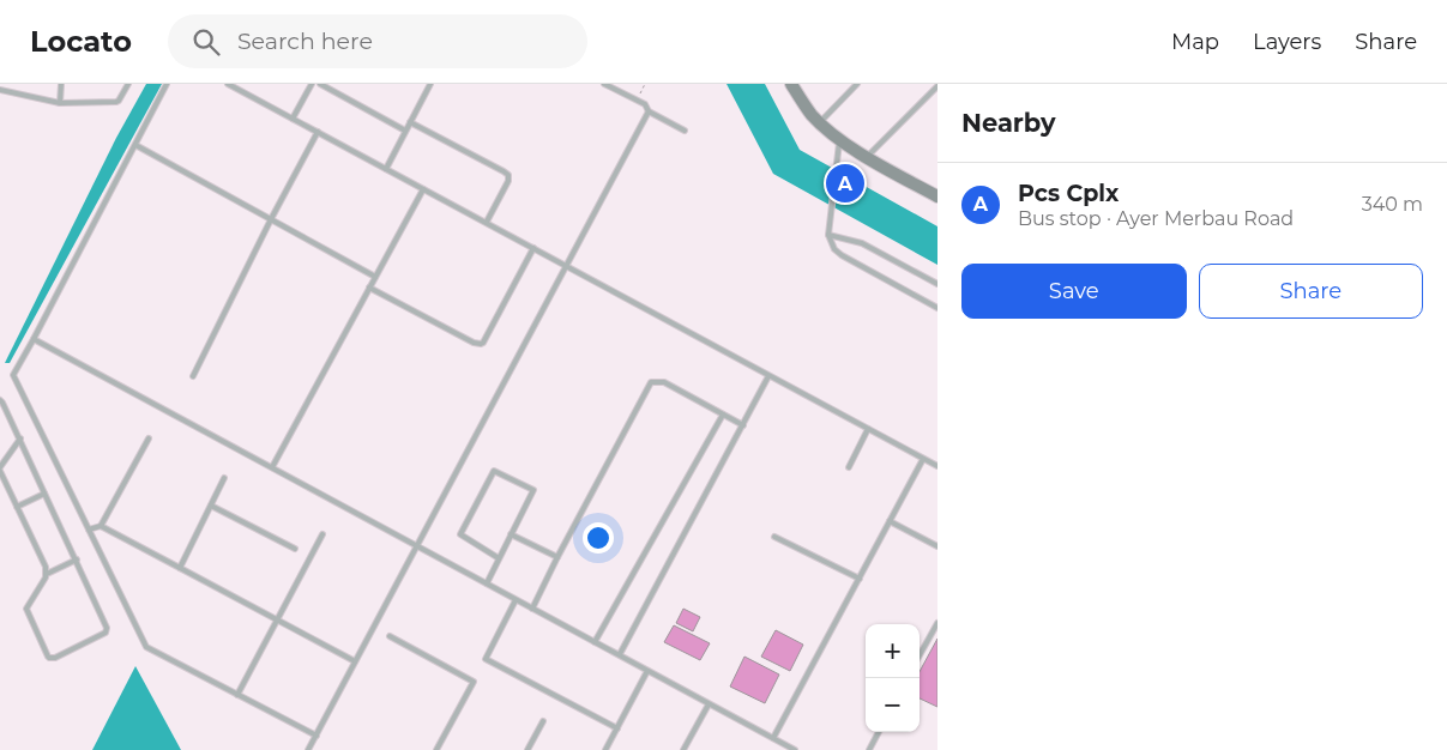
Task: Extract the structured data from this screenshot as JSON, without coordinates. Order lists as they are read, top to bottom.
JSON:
{
  "page": {
    "header": "Locato",
    "search": "Search here",
    "nav": ["Map", "Layers", "Share"],
    "heading": "Nearby",
    "pins": "A",
    "list": [
      {
        "mark": "A",
        "name": "Pcs Cplx",
        "note": "Bus stop · Ayer Merbau Road",
        "value": "340 m"
      }
    ],
    "buttons": ["Save", "Share"],
    "map_buttons": ["+", "−"]
  }
}
